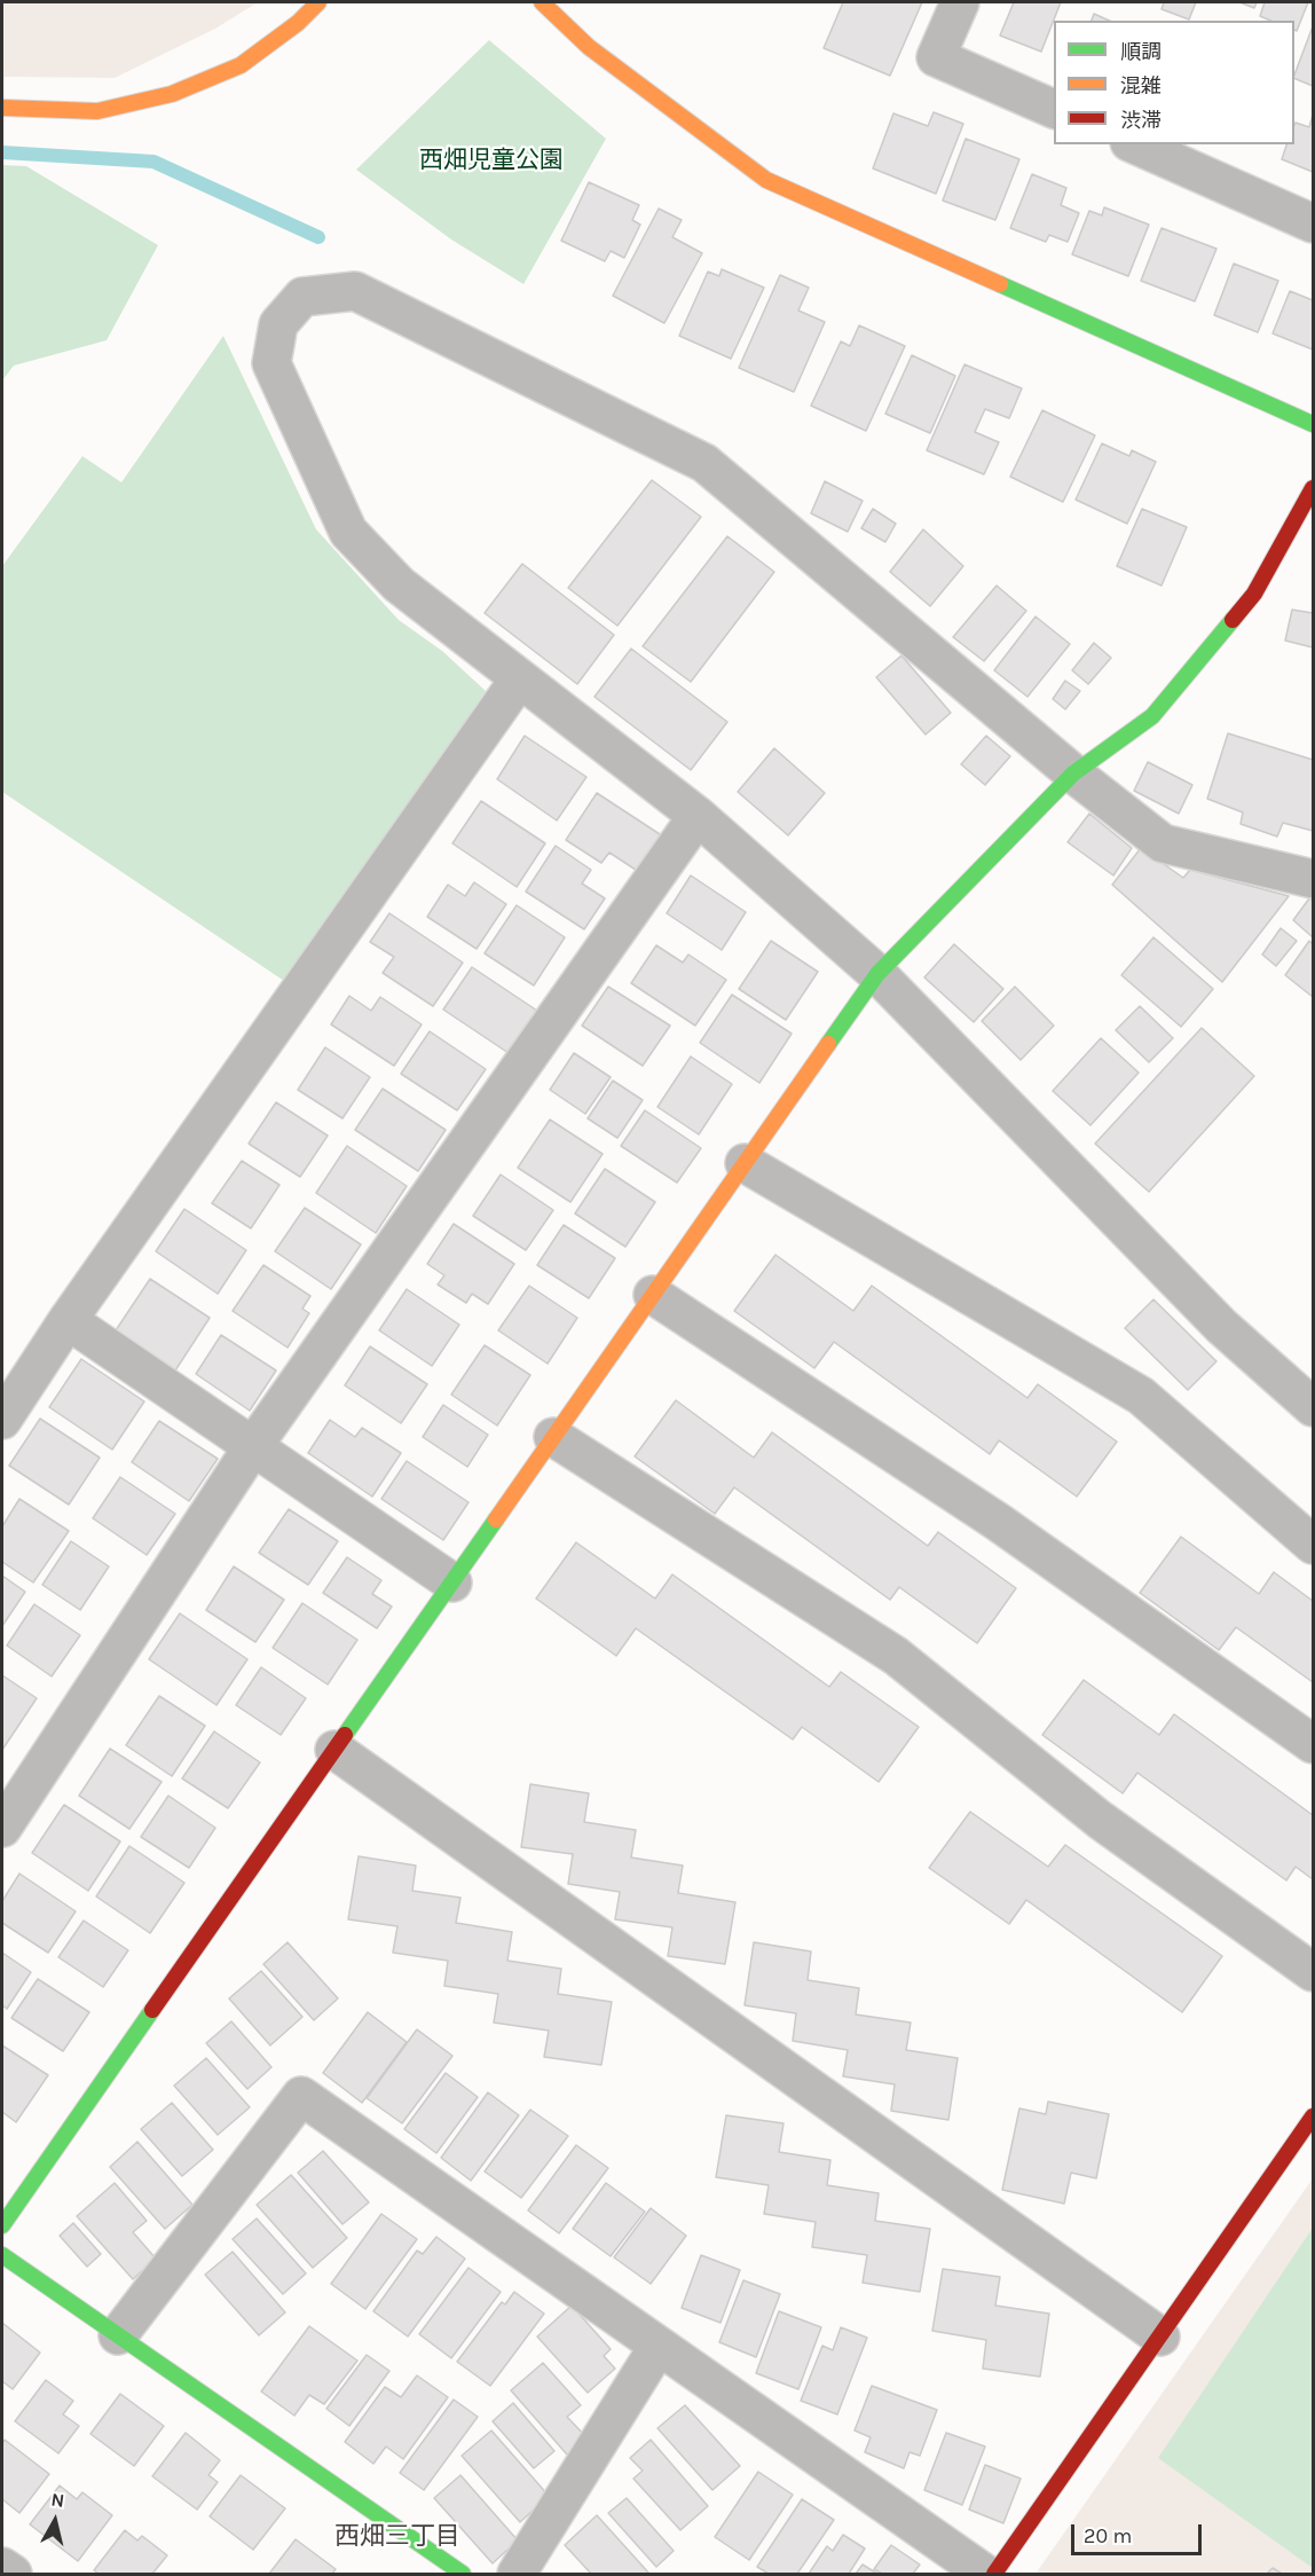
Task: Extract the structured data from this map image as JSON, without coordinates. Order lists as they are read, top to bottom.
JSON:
{
  "districts": ["西畑三丁目"],
  "parks": ["西畑児童公園"],
  "legend": ["順調", "混雑", "渋滞"],
  "scale_bar": "20 m",
  "north": "top"
}
